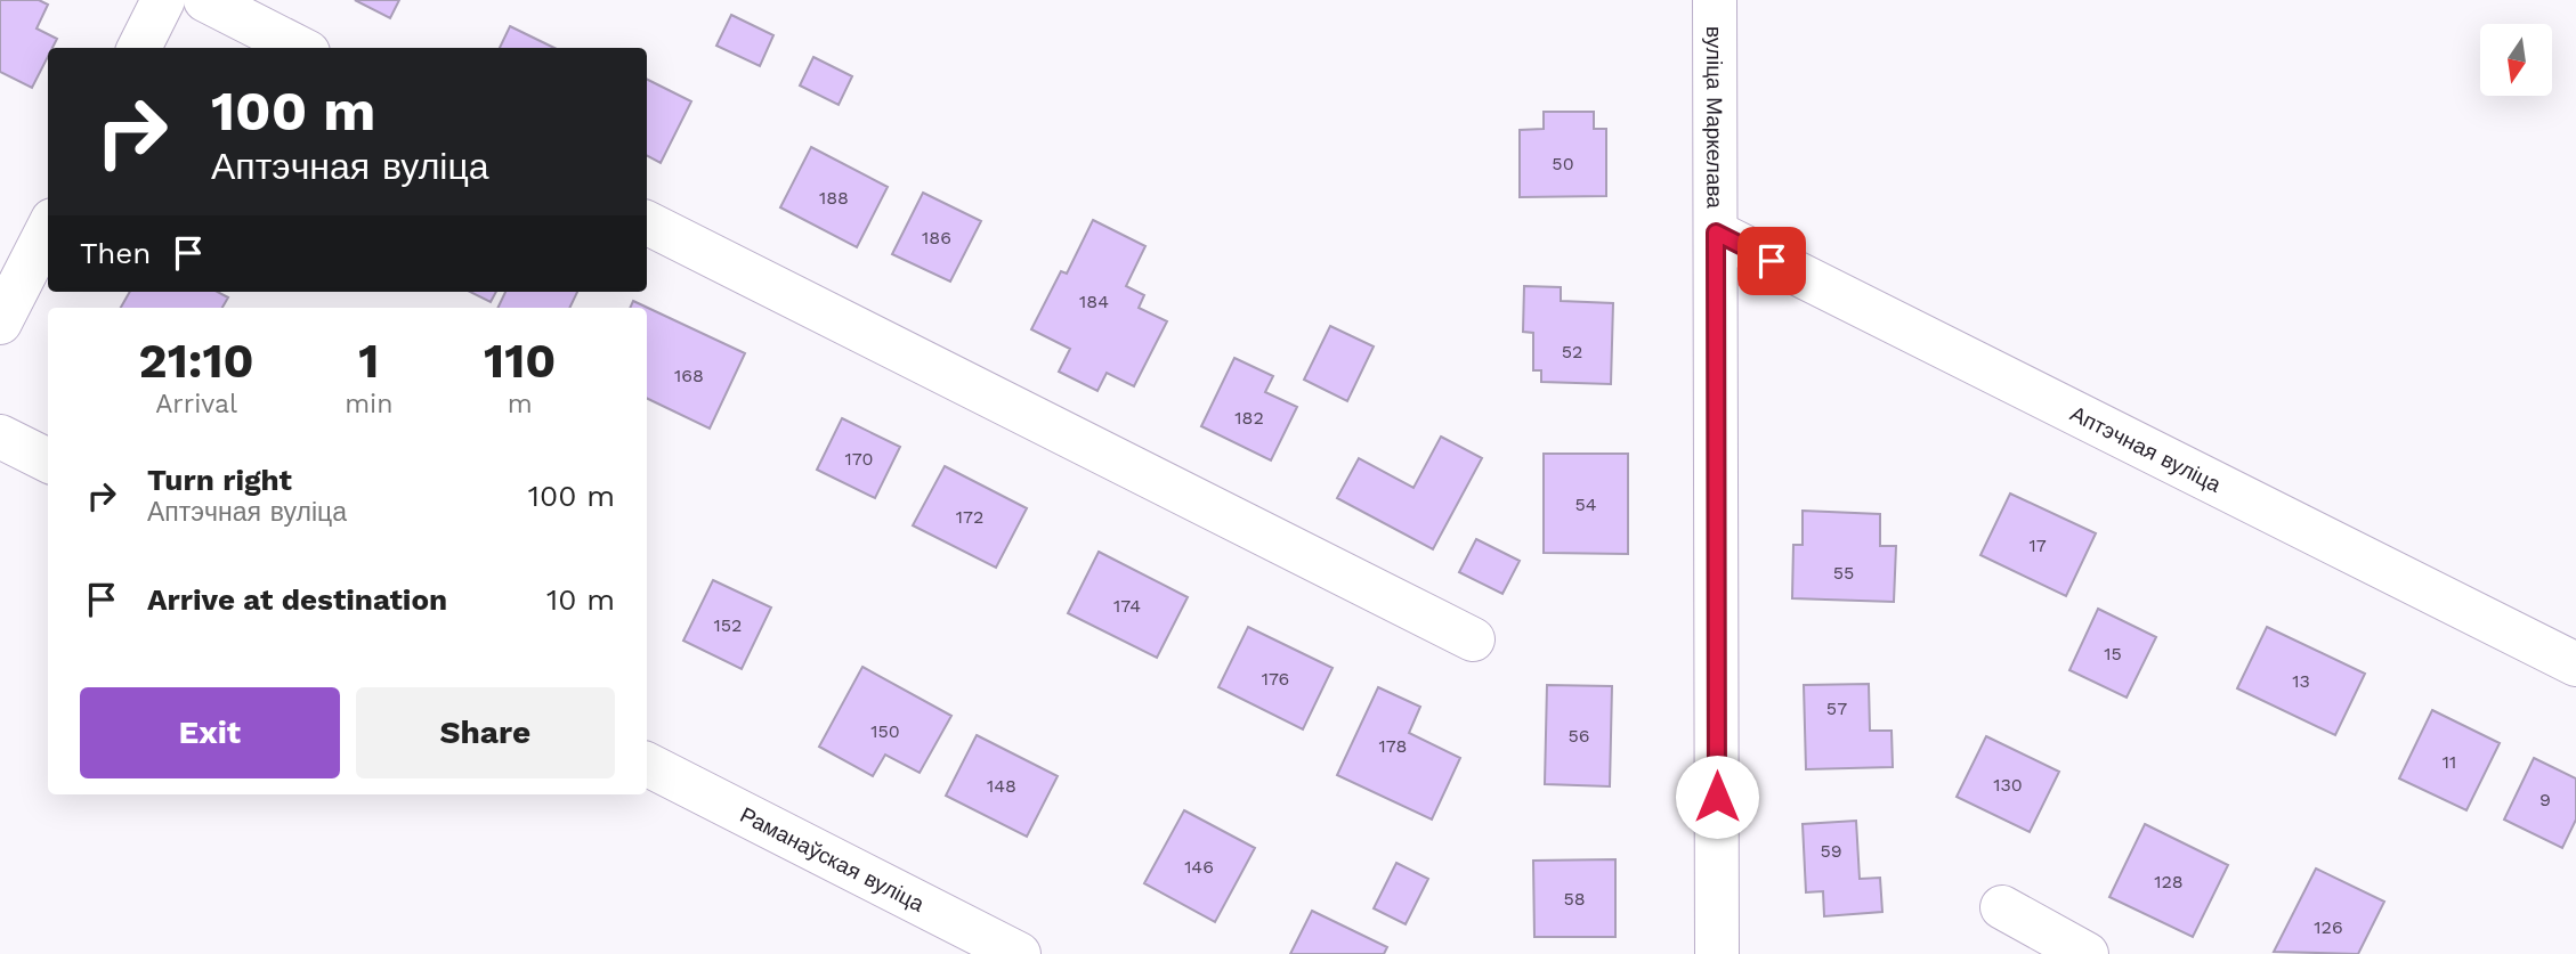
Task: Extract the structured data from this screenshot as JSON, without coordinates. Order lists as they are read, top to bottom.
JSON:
{
  "streets": {
    "street": ["вуліца Маркелава", "Аптэчная вуліца", "Раманаўская вуліца"]
  },
  "crossings": [
    ["вуліца Маркелава", "Аптэчная вуліца"]
  ],
  "house_numbers": [
    "50",
    "188",
    "186",
    "184",
    "52",
    "168",
    "182",
    "170",
    "54",
    "172",
    "17",
    "55",
    "174",
    "152",
    "15",
    "176",
    "13",
    "57",
    "150",
    "56",
    "178",
    "11",
    "130",
    "148",
    "9",
    "59",
    "146",
    "128",
    "58",
    "126"
  ],
  "north": "bottom",
  "page": {
    "turn": ["100 m", "Аптэчная вуліца"],
    "then": "Then",
    "eta": [
      "21:10",
      "Arrival",
      "1",
      "min",
      "110",
      "m"
    ],
    "list": [
      {
        "name": "Turn right",
        "note": "Аптэчная вуліца",
        "value": "100 m"
      },
      {
        "name": "Arrive at destination",
        "value": "10 m"
      }
    ],
    "buttons": ["Exit", "Share"]
  }
}
